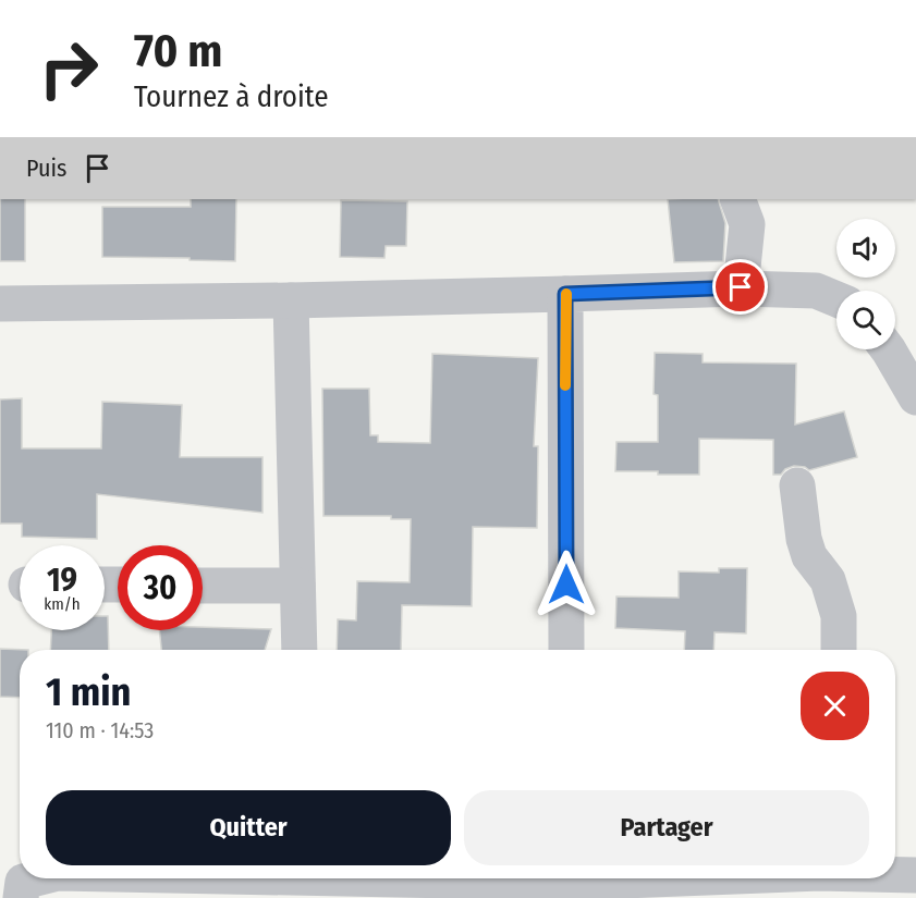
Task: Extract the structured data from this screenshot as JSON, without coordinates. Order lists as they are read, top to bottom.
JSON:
{
  "page": {
    "turn": ["70 m", "Tournez à droite"],
    "then": "Puis",
    "speed": "19 km/h",
    "limit": "30",
    "heading": ["1 min", "110 m · 14:53"],
    "buttons": ["Quitter", "Partager"]
  }
}
